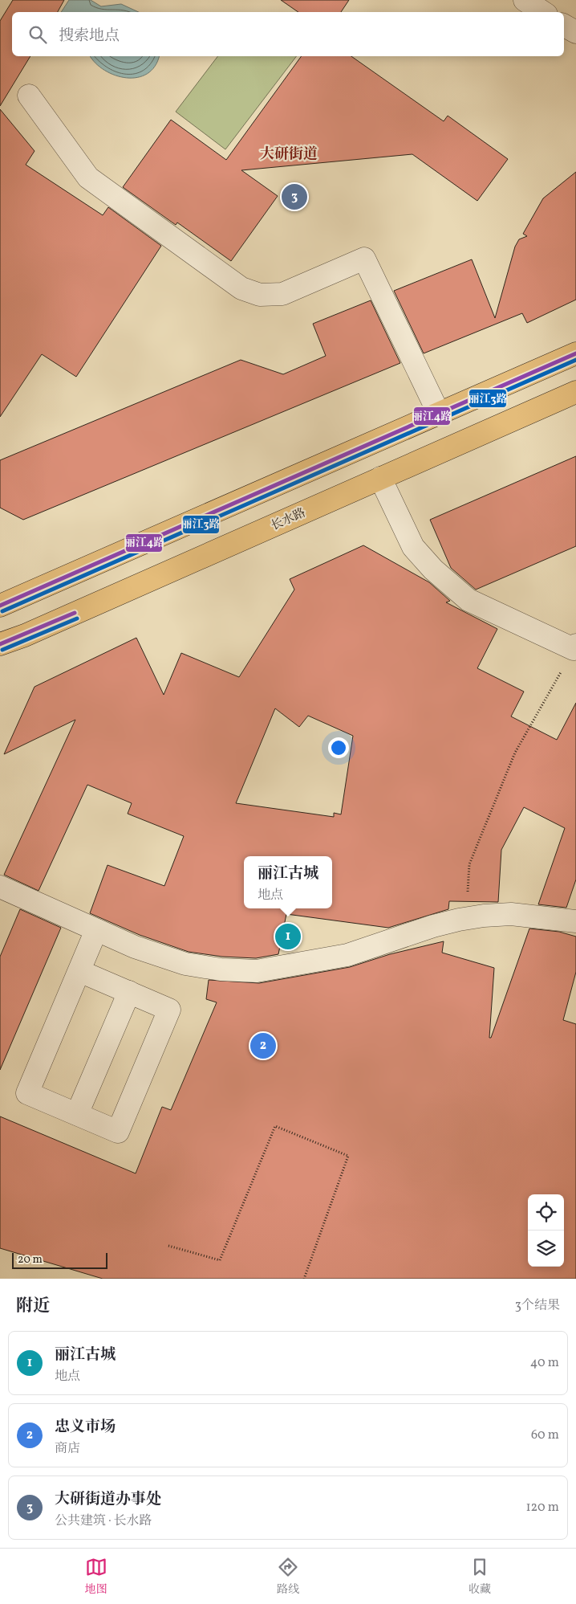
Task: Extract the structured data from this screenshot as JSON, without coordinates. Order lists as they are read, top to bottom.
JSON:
{
  "streets": {
    "highway": ["长水路"]
  },
  "districts": ["大研街道"],
  "lines": ["transit line 丽江4路", "transit line 丽江3路"],
  "scale_bar": "20 m",
  "page": {
    "search": "搜索地点",
    "pins": ["3", "1", "2"],
    "popup": ["丽江古城", "地点"],
    "scale": "20 m",
    "heading": ["附近", "3个结果"],
    "list": [
      {
        "mark": "1",
        "name": "丽江古城",
        "note": "地点",
        "value": "40 m"
      },
      {
        "mark": "2",
        "name": "忠义市场",
        "note": "商店",
        "value": "60 m"
      },
      {
        "mark": "3",
        "name": "大研街道办事处",
        "note": "公共建筑 · 长水路",
        "value": "120 m"
      }
    ],
    "nav": ["地图", "路线", "收藏"]
  }
}
